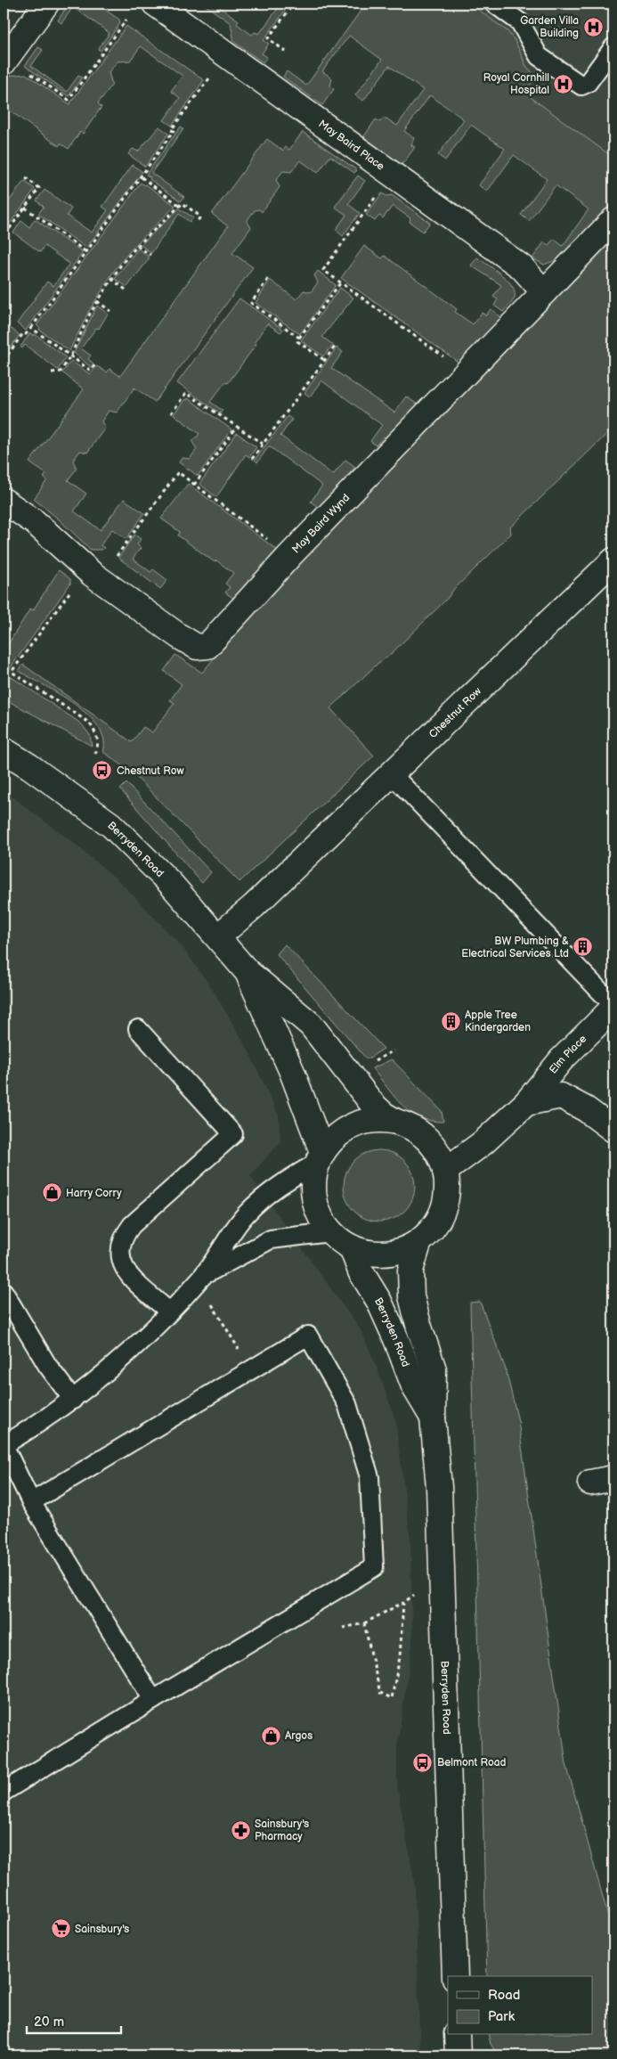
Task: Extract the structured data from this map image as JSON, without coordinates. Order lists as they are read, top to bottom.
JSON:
{
  "streets": {
    "street": [
      "May Baird Place",
      "May Baird Wynd",
      "Chestnut Row",
      "Berryden Road",
      "Elm Place"
    ]
  },
  "crossings": [
    ["May Baird Place", "May Baird Wynd"],
    ["Chestnut Row", "Berryden Road"],
    ["Berryden Road", "Elm Place"]
  ],
  "places": {
    "hospital": ["Garden Villa Building", "Royal Cornhill Hospital"],
    "bus stop": ["Chestnut Row", "Belmont Road"],
    "building": ["BW Plumbing & Electrical Services Ltd", "Apple Tree Kindergarden"],
    "shop": ["Harry Corry", "Argos"],
    "pharmacy": ["Sainsbury's Pharmacy"],
    "supermarket": ["Sainsbury's"]
  },
  "legend": ["Road", "Park"],
  "scale_bar": "20 m"
}
